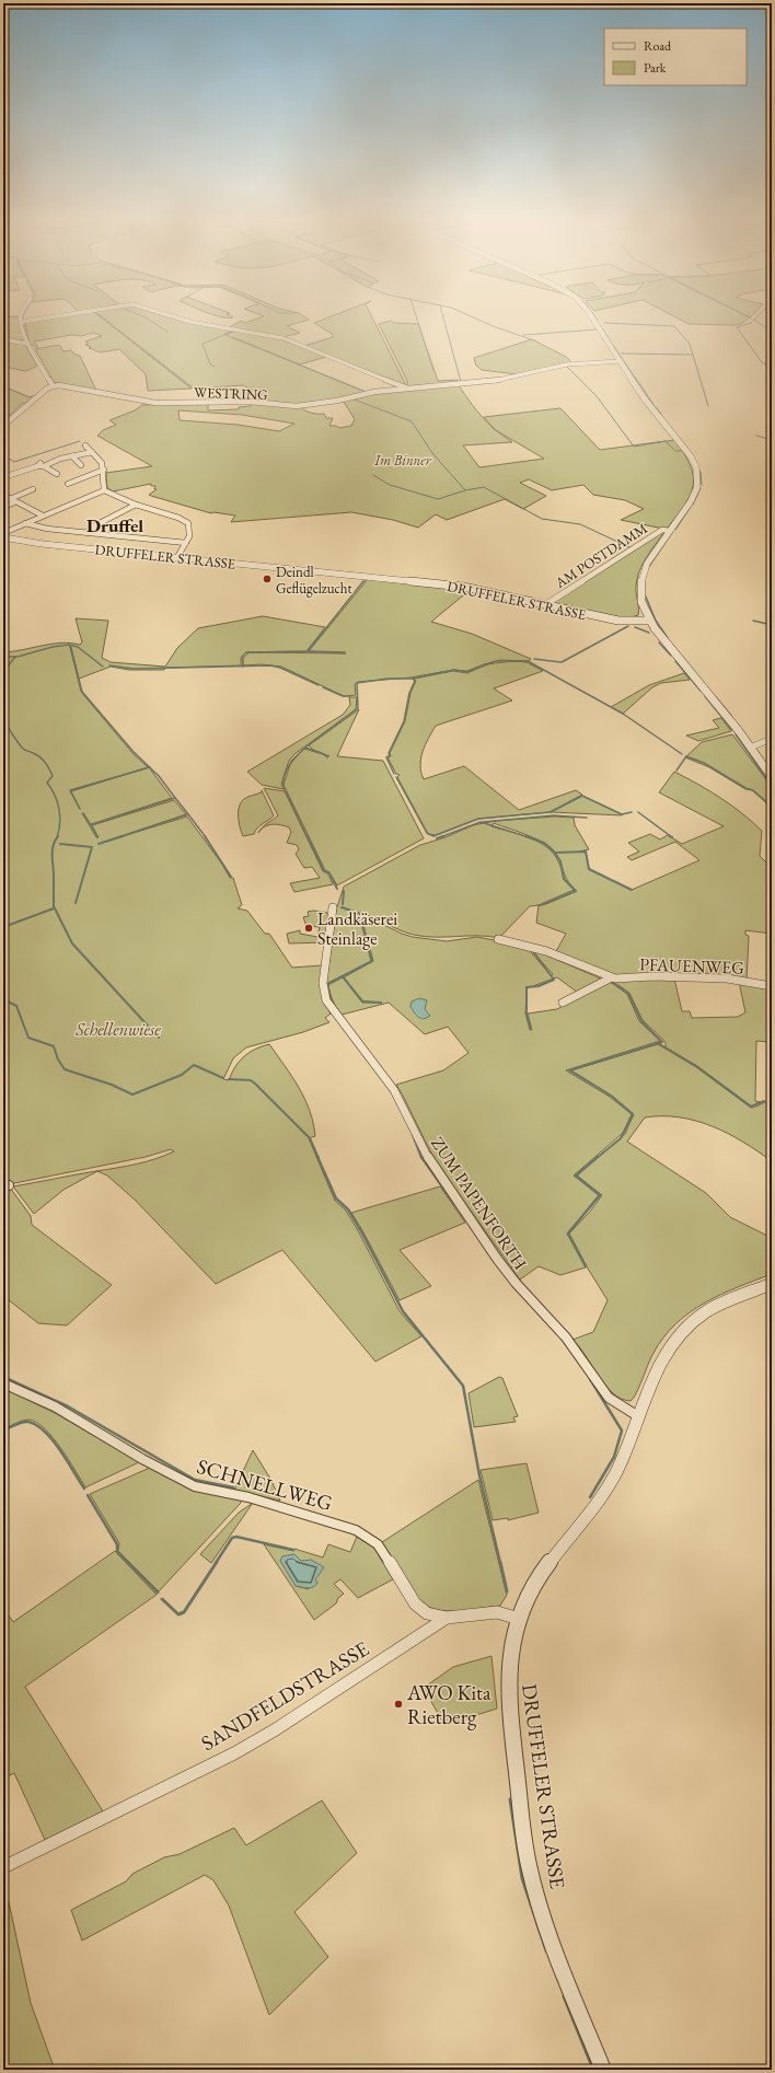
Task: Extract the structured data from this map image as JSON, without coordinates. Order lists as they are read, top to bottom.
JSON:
{
  "streets": {
    "street": [
      "WESTRING",
      "AM POSTDAMM",
      "DRUFFELER STRASSE",
      "PFAUENWEG",
      "ZUM PAPENFORTH",
      "SCHNELLWEG",
      "SANDFELDSTRASSE"
    ]
  },
  "crossings": [
    ["WESTRING", "AM POSTDAMM"],
    ["AM POSTDAMM", "DRUFFELER STRASSE"],
    ["DRUFFELER STRASSE", "ZUM PAPENFORTH"],
    ["DRUFFELER STRASSE", "SANDFELDSTRASSE"],
    ["SCHNELLWEG", "SANDFELDSTRASSE"]
  ],
  "districts": ["Druffel"],
  "parks": ["Im Binner", "Schellenwiese"],
  "places": ["Deindl Geflügelzucht", "Landkäserei Steinlage", "AWO Kita Rietberg"],
  "legend": ["Road", "Park"]
}
